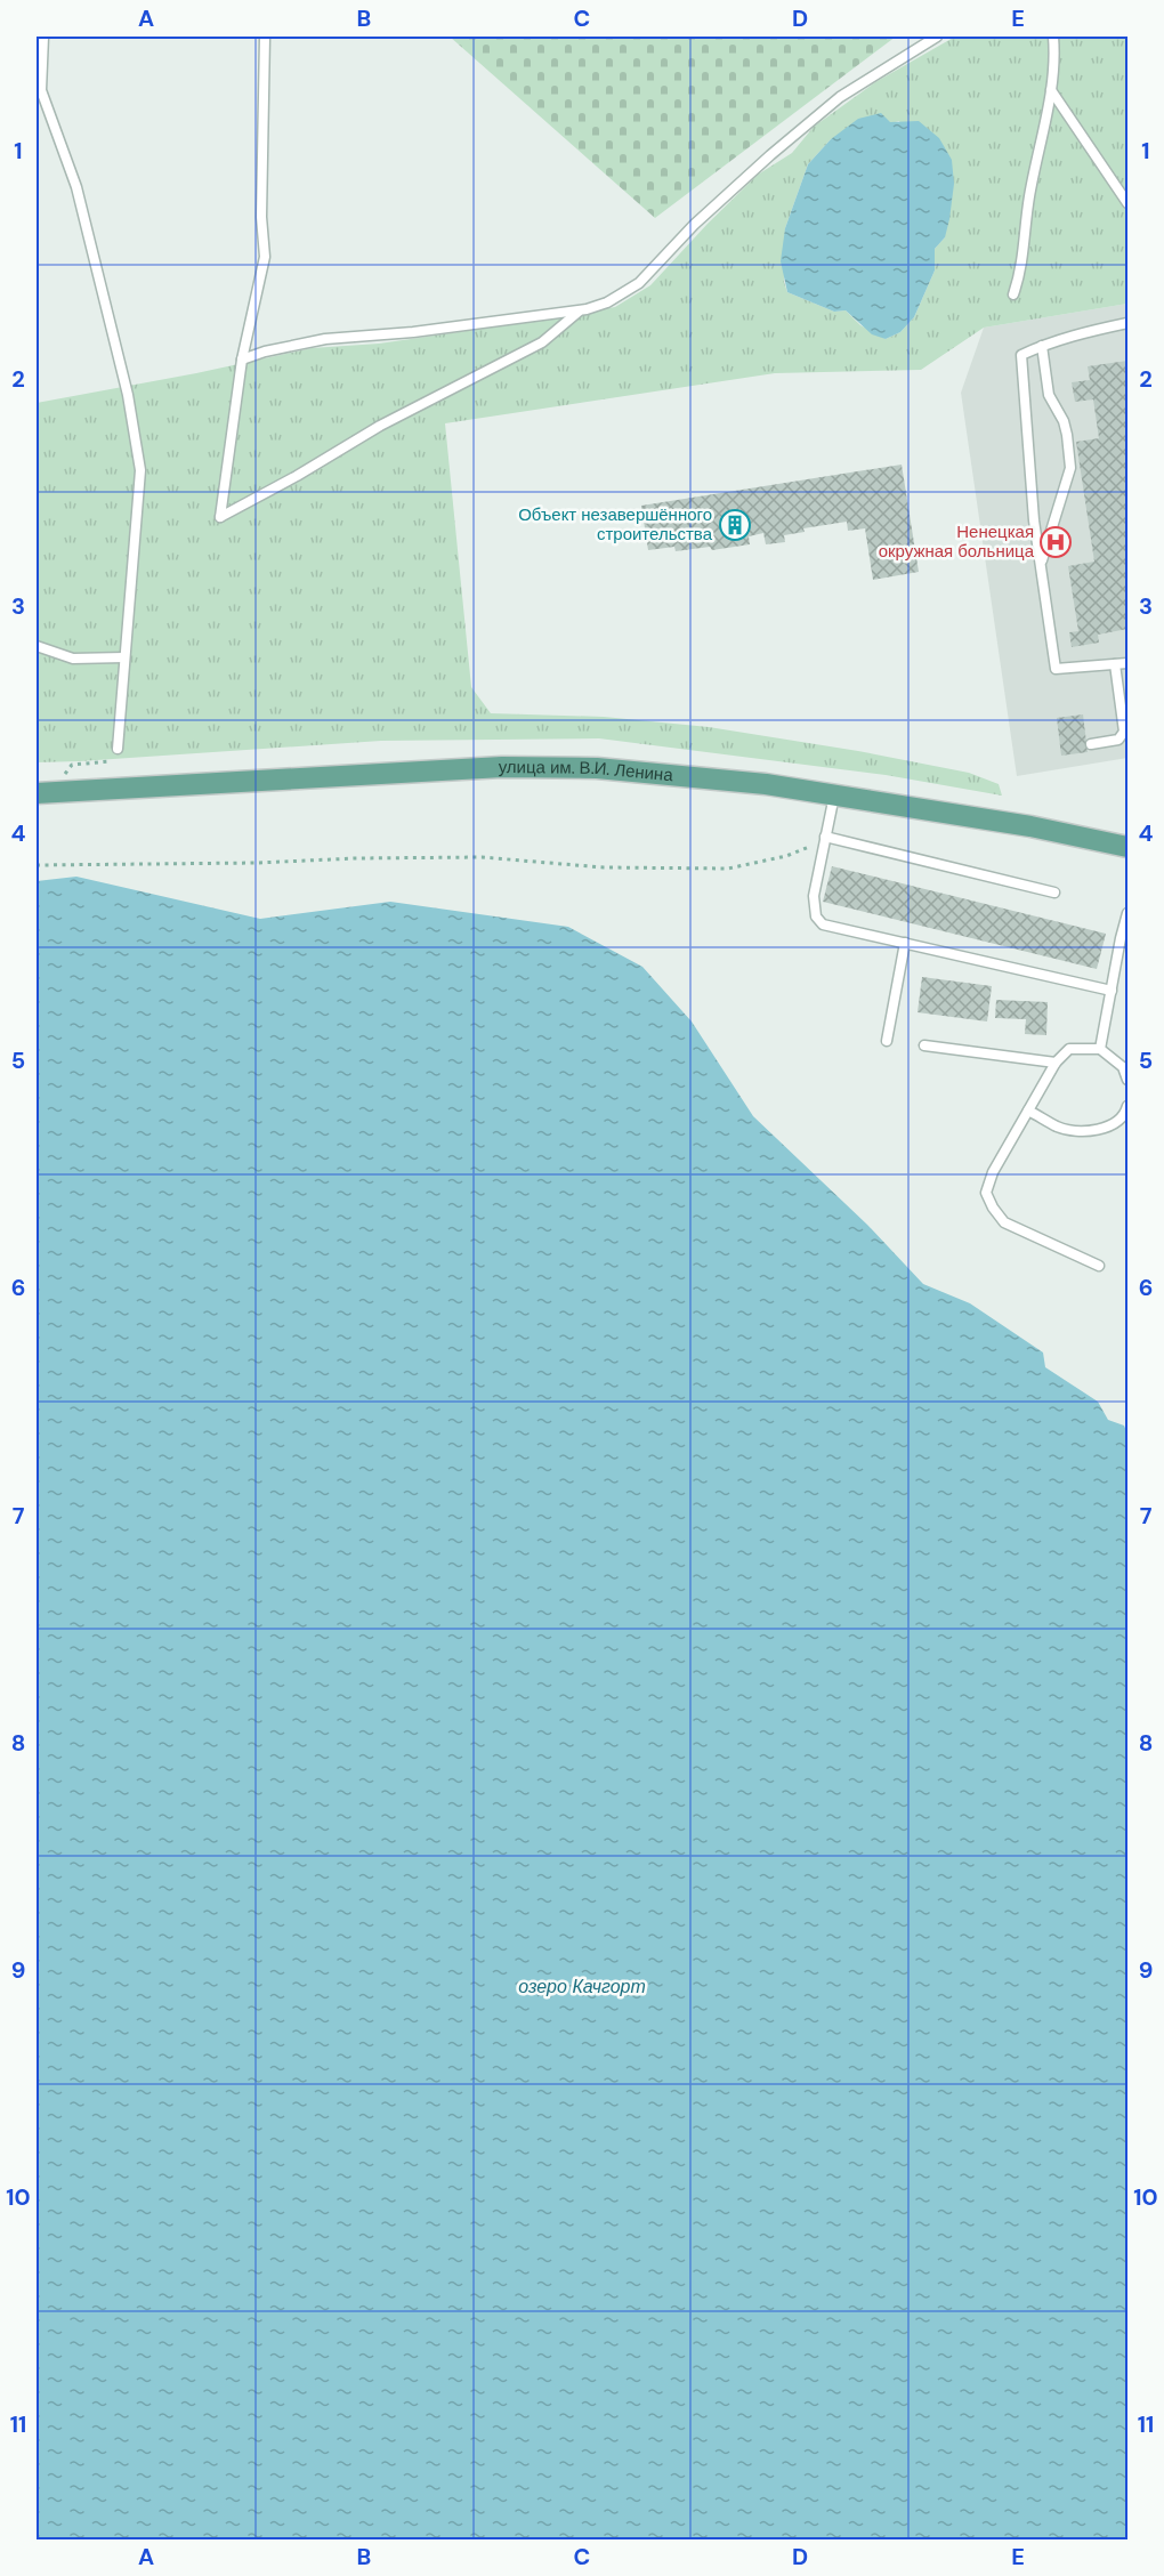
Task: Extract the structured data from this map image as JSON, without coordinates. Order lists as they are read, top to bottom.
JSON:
{
  "streets": {
    "main road": ["улица им. В.И. Ленина"]
  },
  "water": ["озеро Качгорт"],
  "places": {
    "building": ["Объект незавершённого строительства"],
    "hospital": ["Ненецкая окружная больница"]
  },
  "grid": {
    "columns": [
      "A",
      "B",
      "C",
      "D",
      "E"
    ],
    "rows": [
      "1",
      "2",
      "3",
      "4",
      "5",
      "6",
      "7",
      "8",
      "9",
      "10",
      "11"
    ]
  }
}
